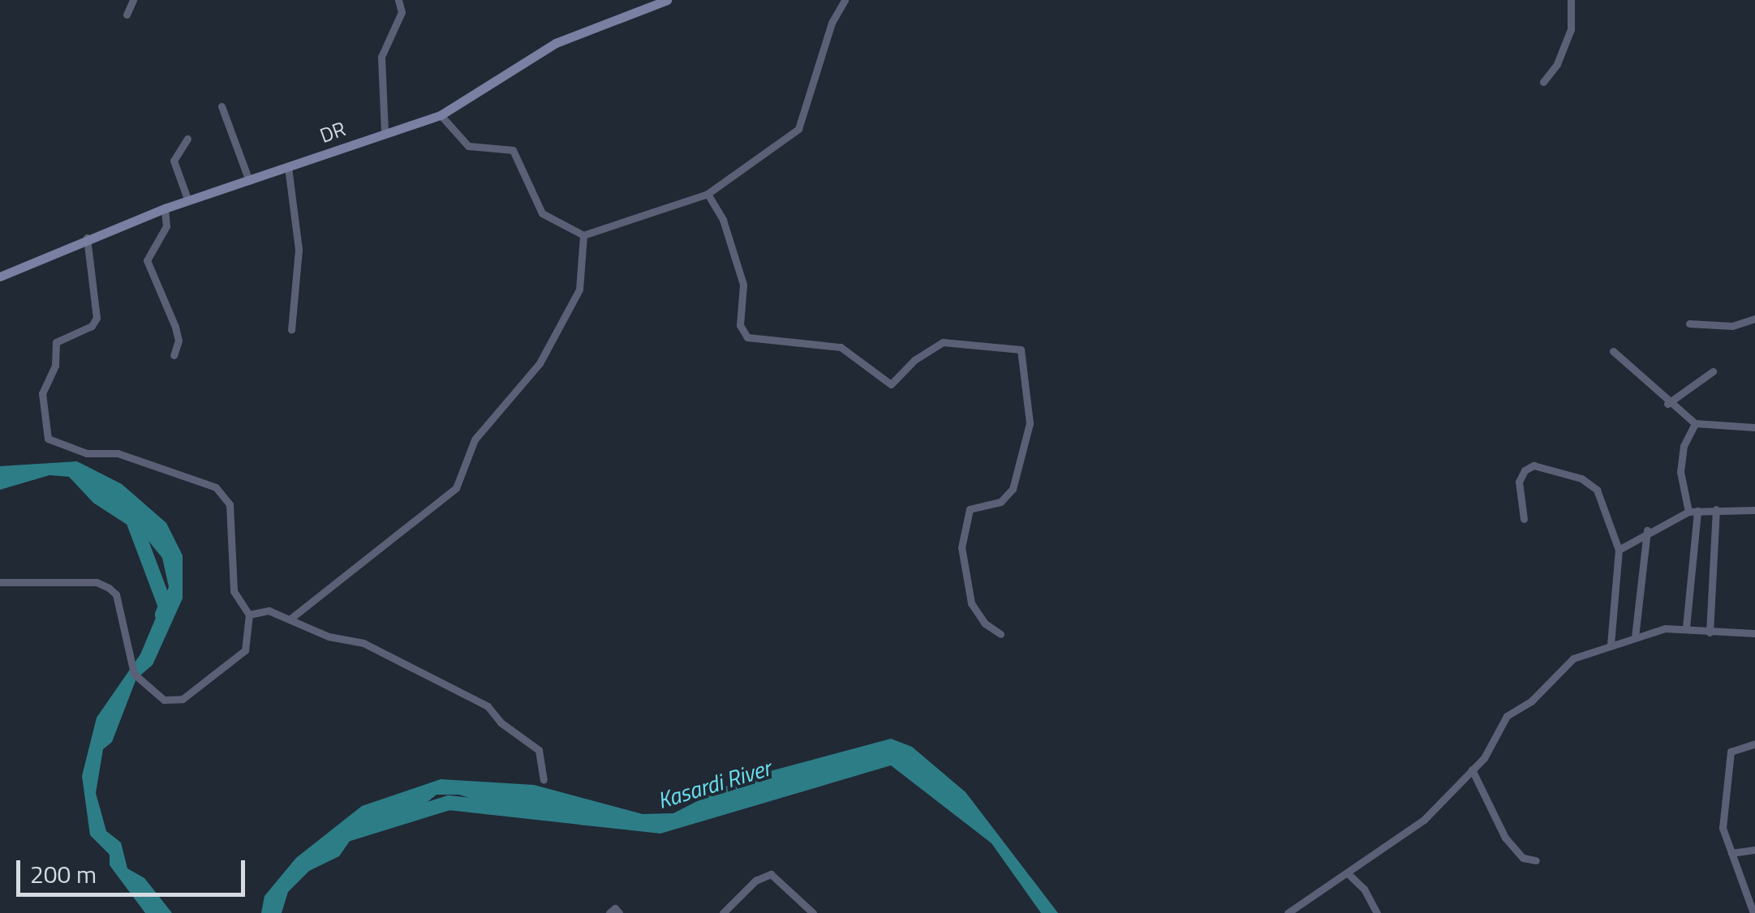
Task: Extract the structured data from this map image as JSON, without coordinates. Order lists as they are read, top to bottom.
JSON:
{
  "streets": {
    "street": ["DR"]
  },
  "water": ["Kasardi River"],
  "scale_bar": "200 m"
}
